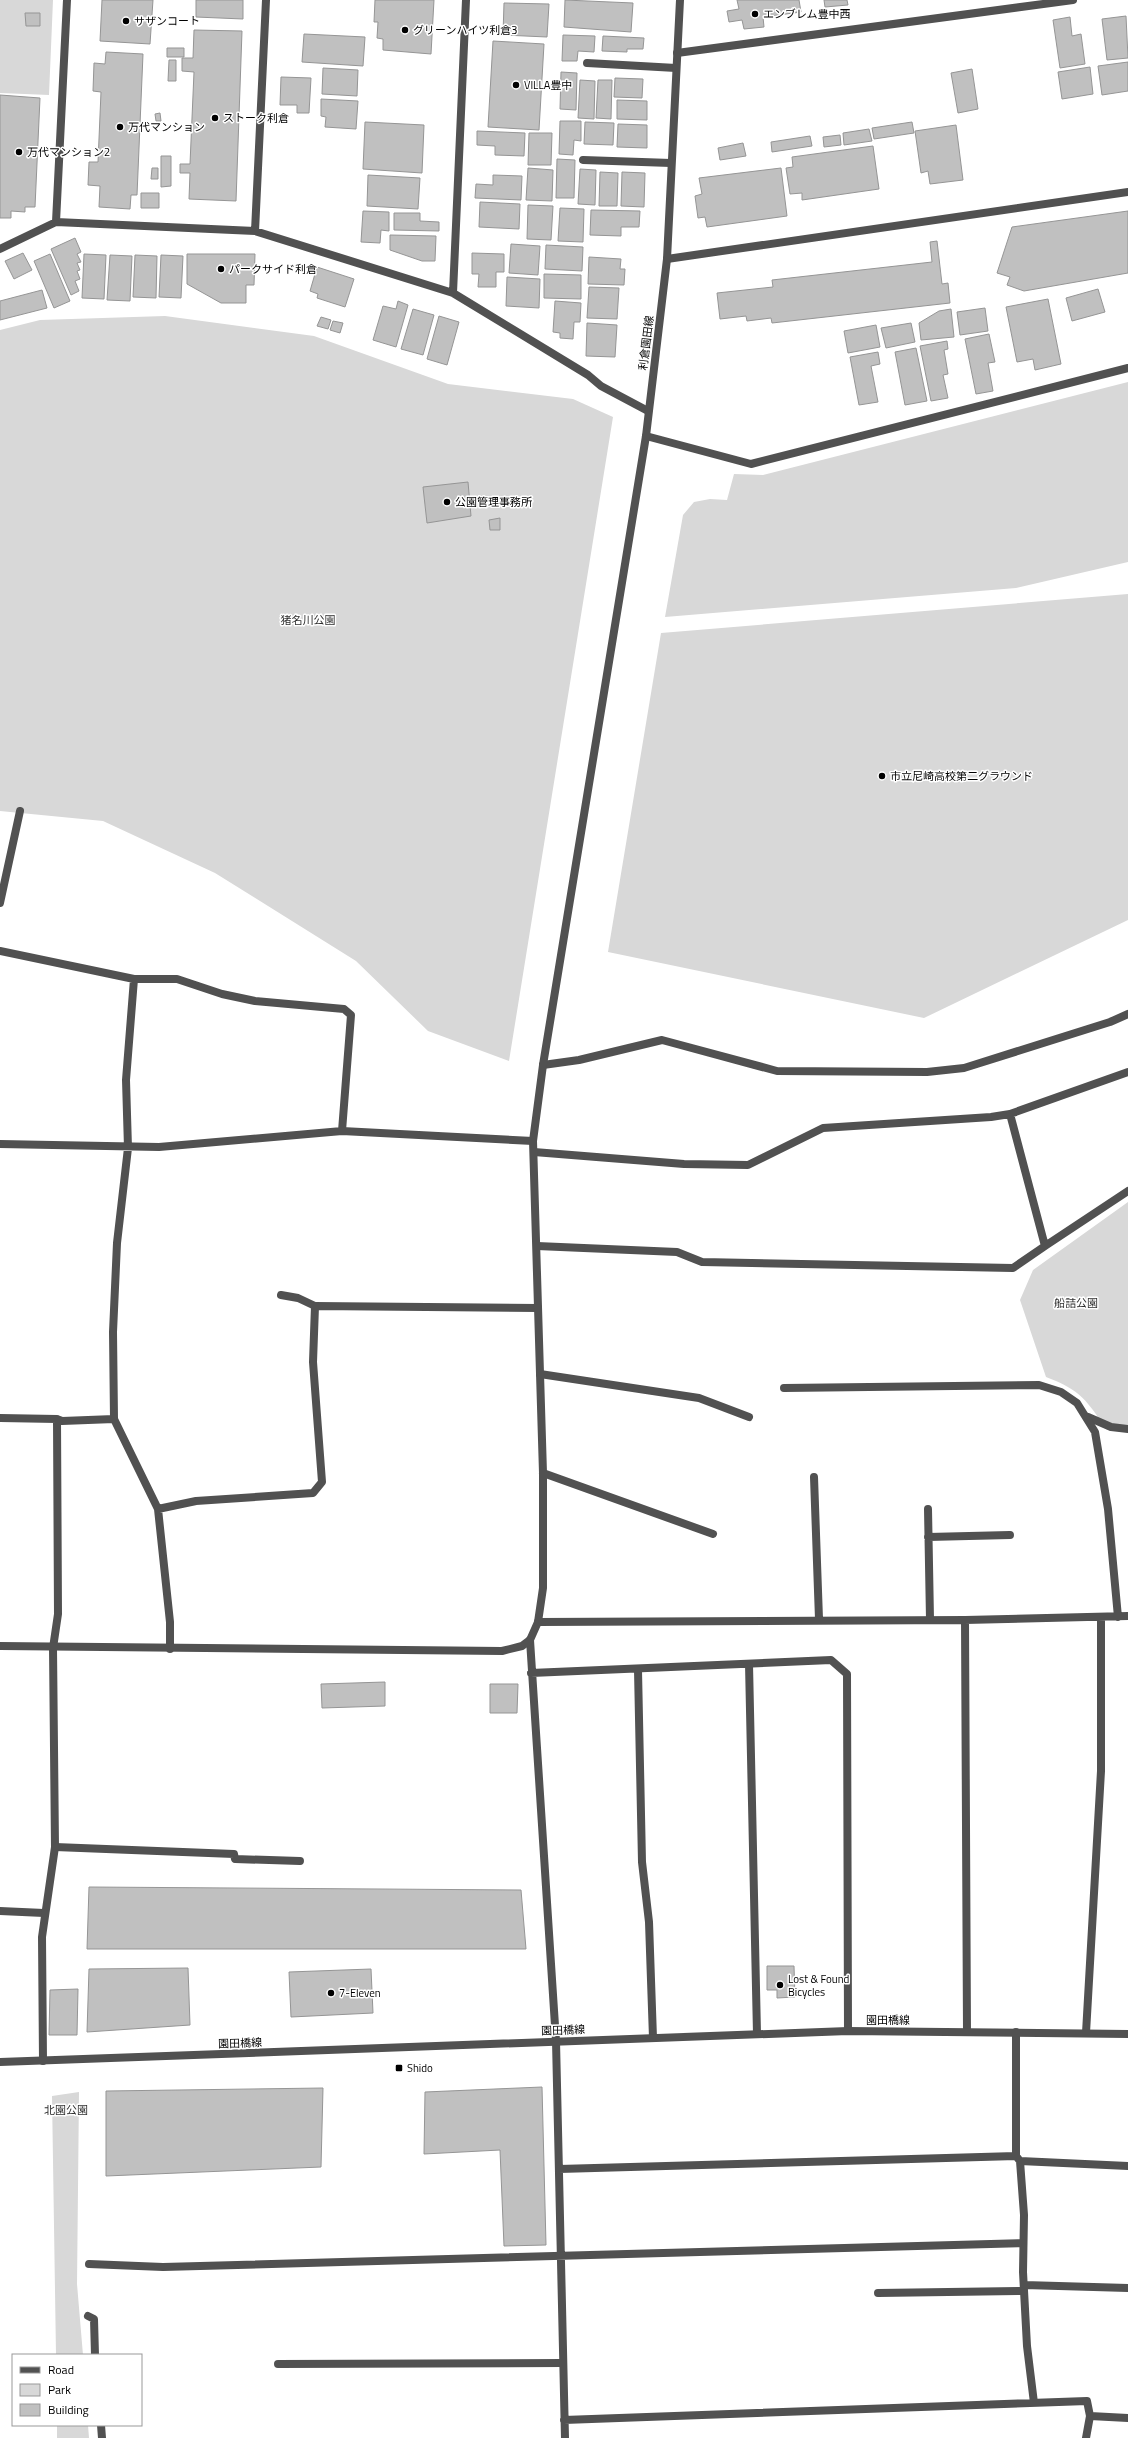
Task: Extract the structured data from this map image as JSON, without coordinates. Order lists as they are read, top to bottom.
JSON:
{
  "streets": {
    "street": ["利倉園田線", "園田橋線"]
  },
  "parks": ["猪名川公園", "船詰公園", "北園公園"],
  "places": {
    "other": [
      "エンブレム豊中西",
      "サザンコート",
      "グリーンハイツ利倉3",
      "VILLA豊中",
      "ストーク利倉",
      "万代マンション",
      "万代マンション2",
      "パークサイド利倉",
      "公園管理事務所",
      "市立尼崎高校第二グラウンド",
      "Lost & Found Bicycles",
      "7-Eleven"
    ],
    "transit": ["Shido"]
  },
  "legend": ["Road", "Park", "Building"]
}
